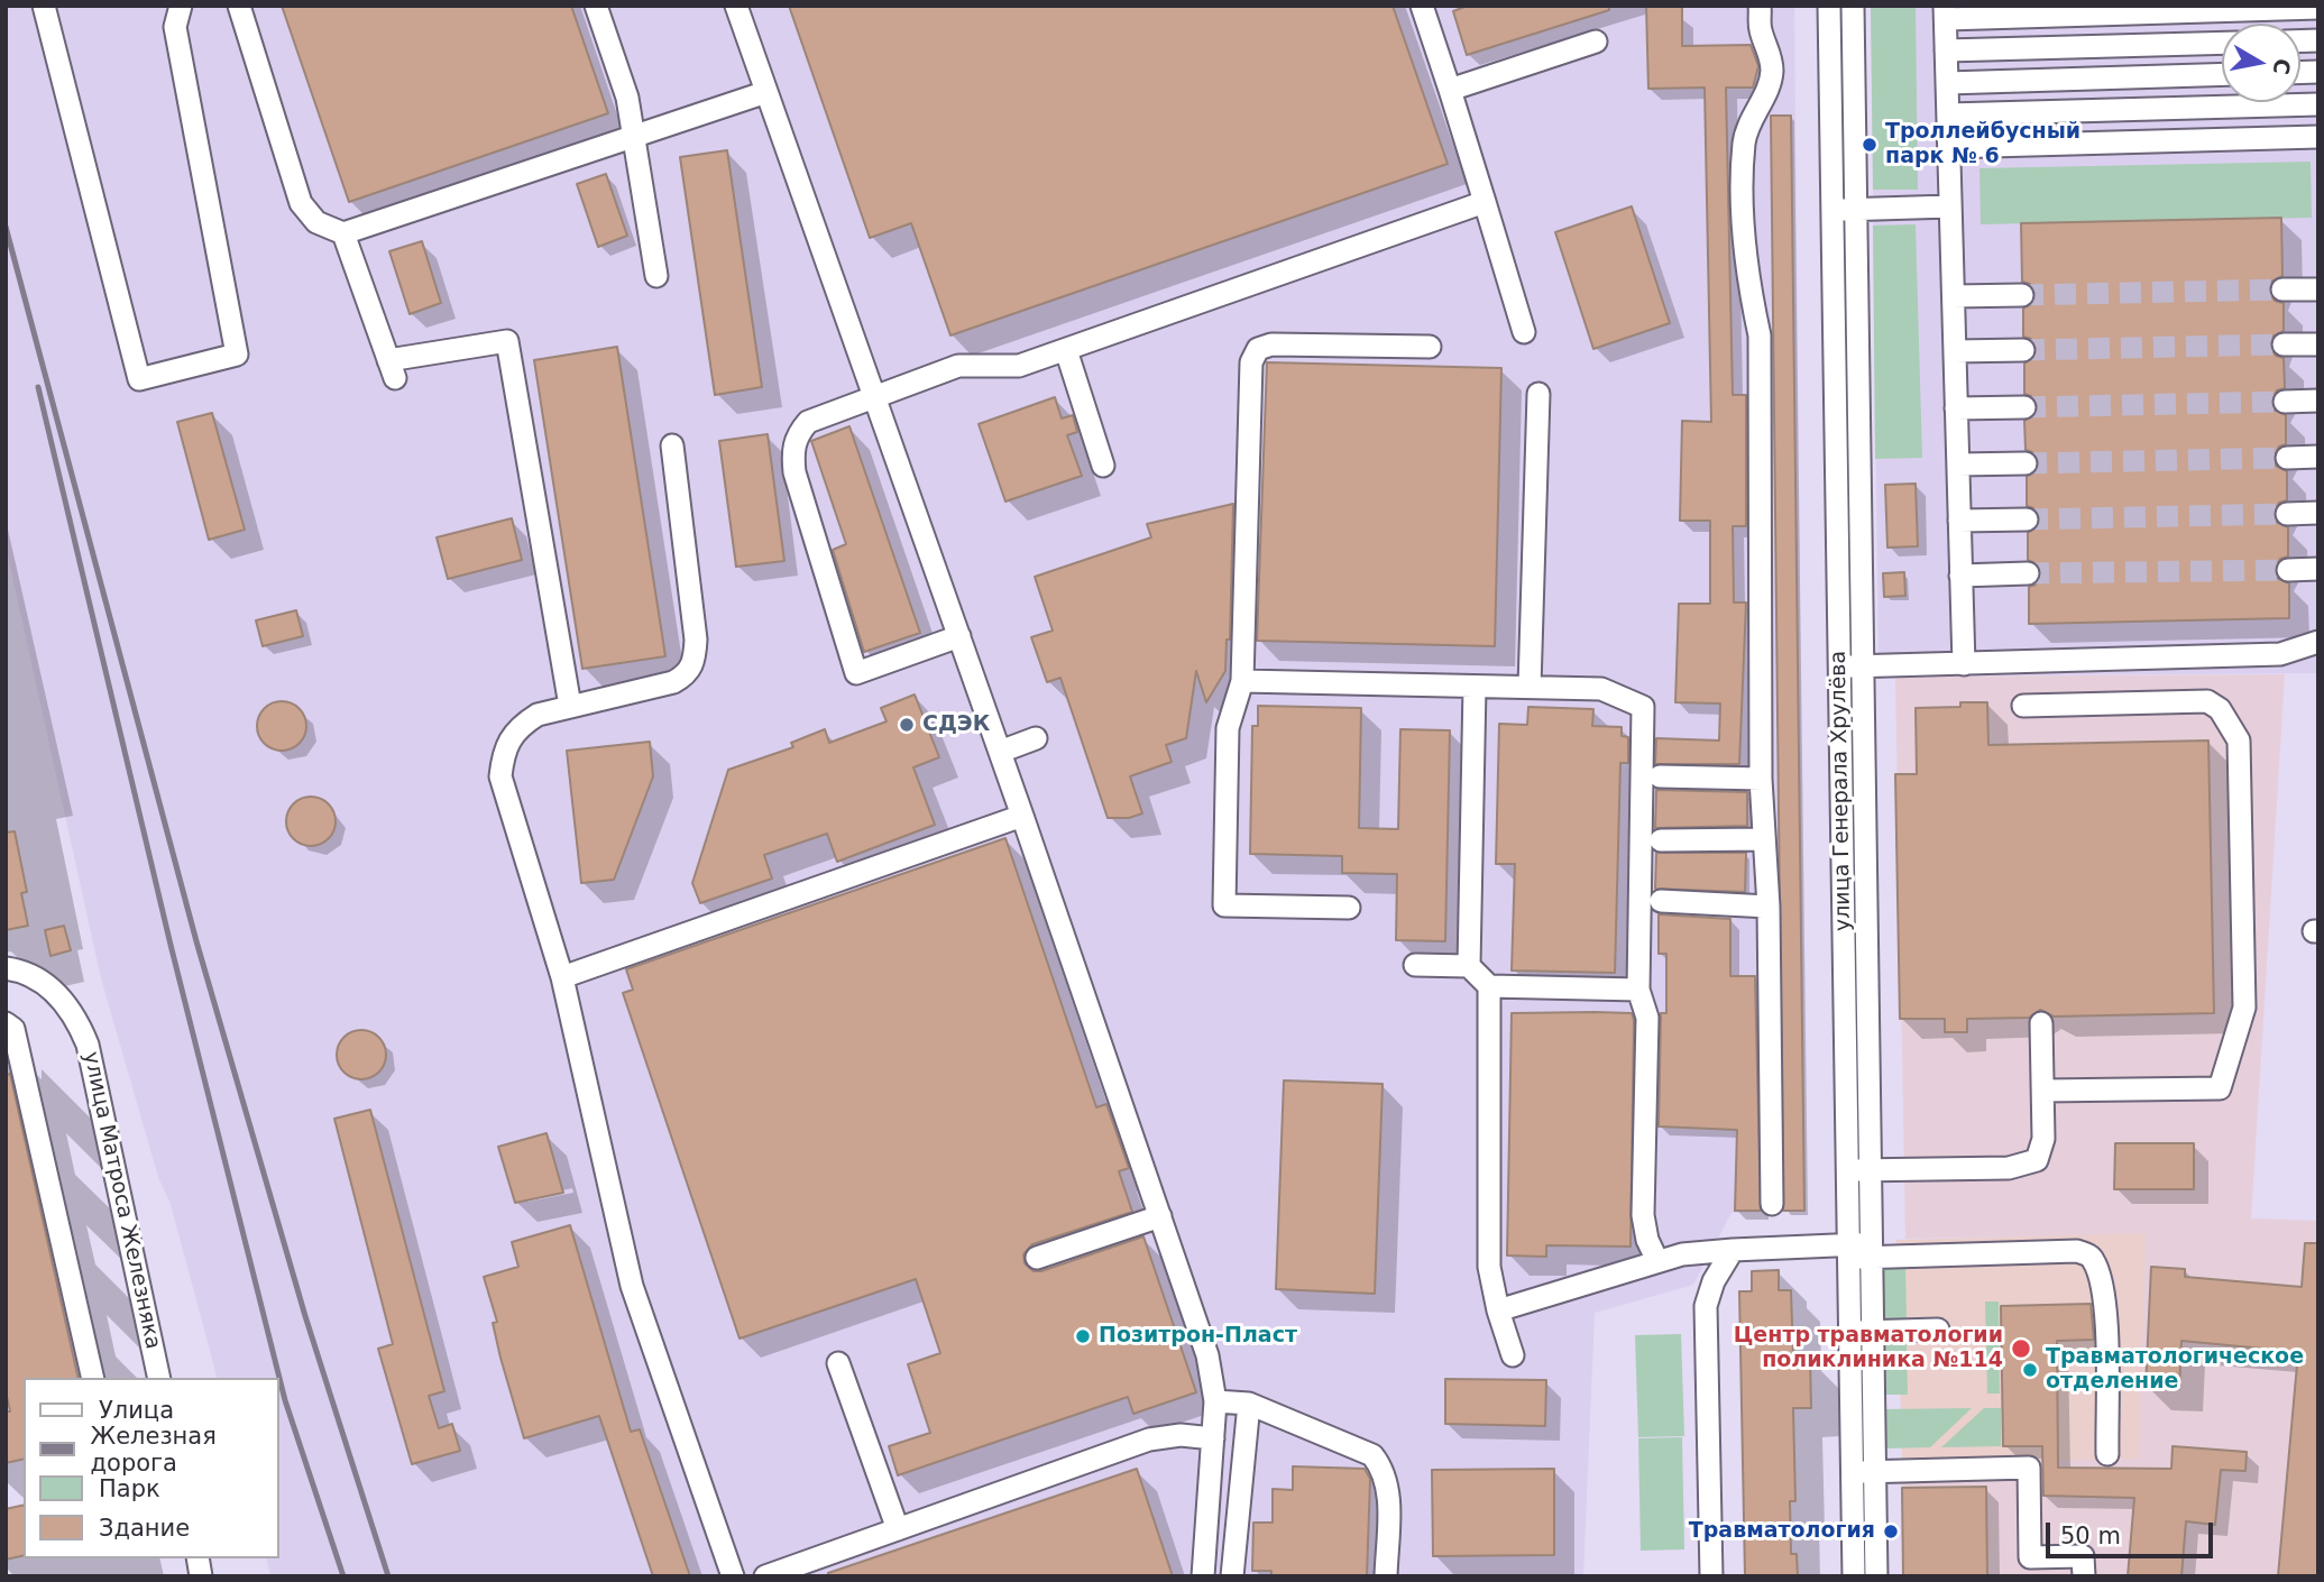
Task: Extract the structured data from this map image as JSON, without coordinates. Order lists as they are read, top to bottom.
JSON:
{
  "streets": {
    "street": ["улица Генерала Хрулёва", "улица Матроса Железняка"]
  },
  "places": [
    "Троллейбусный парк № 6",
    "СДЭК",
    "Позитрон-Пласт",
    "Центр травматологии поликлиника №114",
    "Травматологическое отделение",
    "Травматология"
  ],
  "legend": [
    "Улица",
    "Железная дорога",
    "Парк",
    "Здание"
  ],
  "scale_bar": "50 m",
  "north": "right"
}
